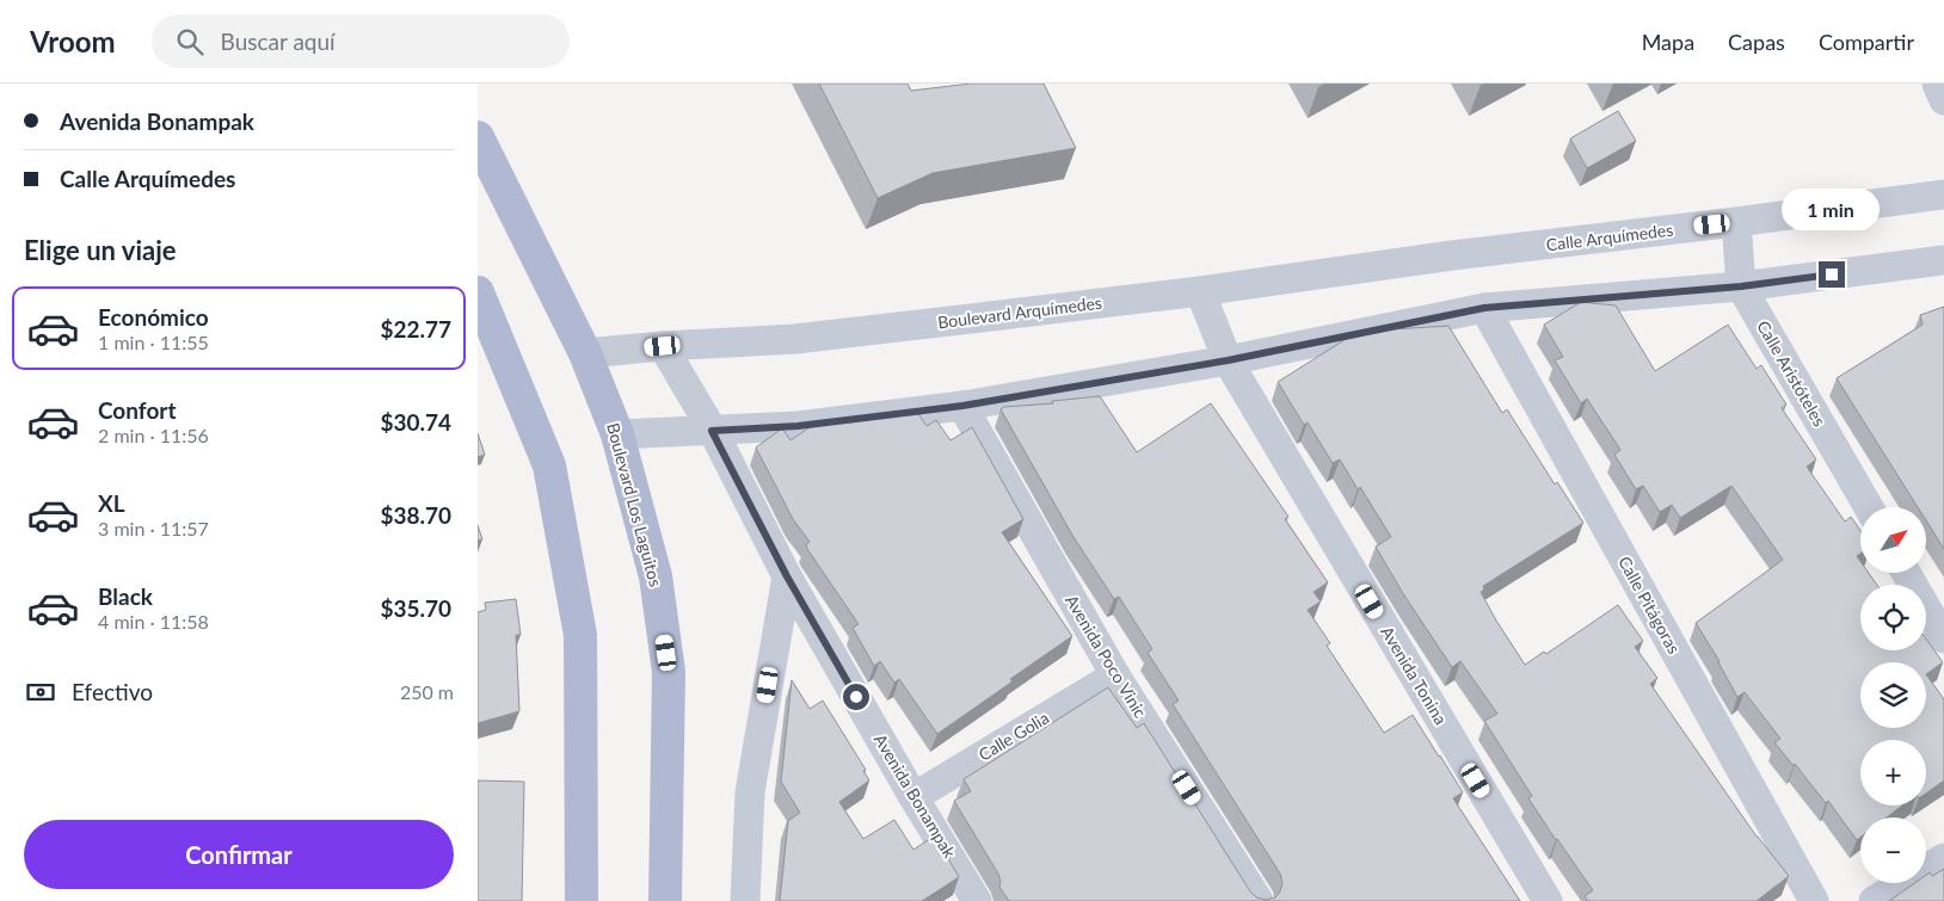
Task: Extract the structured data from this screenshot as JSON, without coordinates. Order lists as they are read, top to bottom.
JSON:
{
  "streets": {
    "main road": ["Boulevard Los Laguitos"],
    "street": [
      "Calle Arquímedes",
      "Boulevard Arquímedes",
      "Calle Aristóteles",
      "Calle Pitágoras",
      "Avenida Poco Vinic",
      "Avenida Tonina",
      "Calle Golia",
      "Avenida Bonampak"
    ]
  },
  "crossings": [
    ["Calle Arquímedes", "Boulevard Arquímedes"],
    ["Calle Arquímedes", "Calle Aristóteles"],
    ["Boulevard Arquímedes", "Boulevard Los Laguitos"],
    ["Boulevard Arquímedes", "Avenida Tonina"],
    ["Boulevard Arquímedes", "Avenida Bonampak"],
    ["Avenida Poco Vinic", "Calle Golia"],
    ["Calle Golia", "Avenida Bonampak"]
  ],
  "north": "top right",
  "page": {
    "header": "Vroom",
    "search": "Buscar aquí",
    "nav": ["Mapa", "Capas", "Compartir"],
    "banner": ["Avenida Bonampak", "Calle Arquímedes"],
    "bubble": "1 min",
    "heading": "Elige un viaje",
    "list": [
      {
        "name": "Económico",
        "note": "1 min · 11:55",
        "value": "$22.77"
      },
      {
        "name": "Confort",
        "note": "2 min · 11:56",
        "value": "$30.74"
      },
      {
        "name": "XL",
        "note": "3 min · 11:57",
        "value": "$38.70"
      },
      {
        "name": "Black",
        "note": "4 min · 11:58",
        "value": "$35.70"
      }
    ],
    "map_buttons": ["+", "−"],
    "pay": ["Efectivo", "250 m"],
    "buttons": "Confirmar"
  }
}
